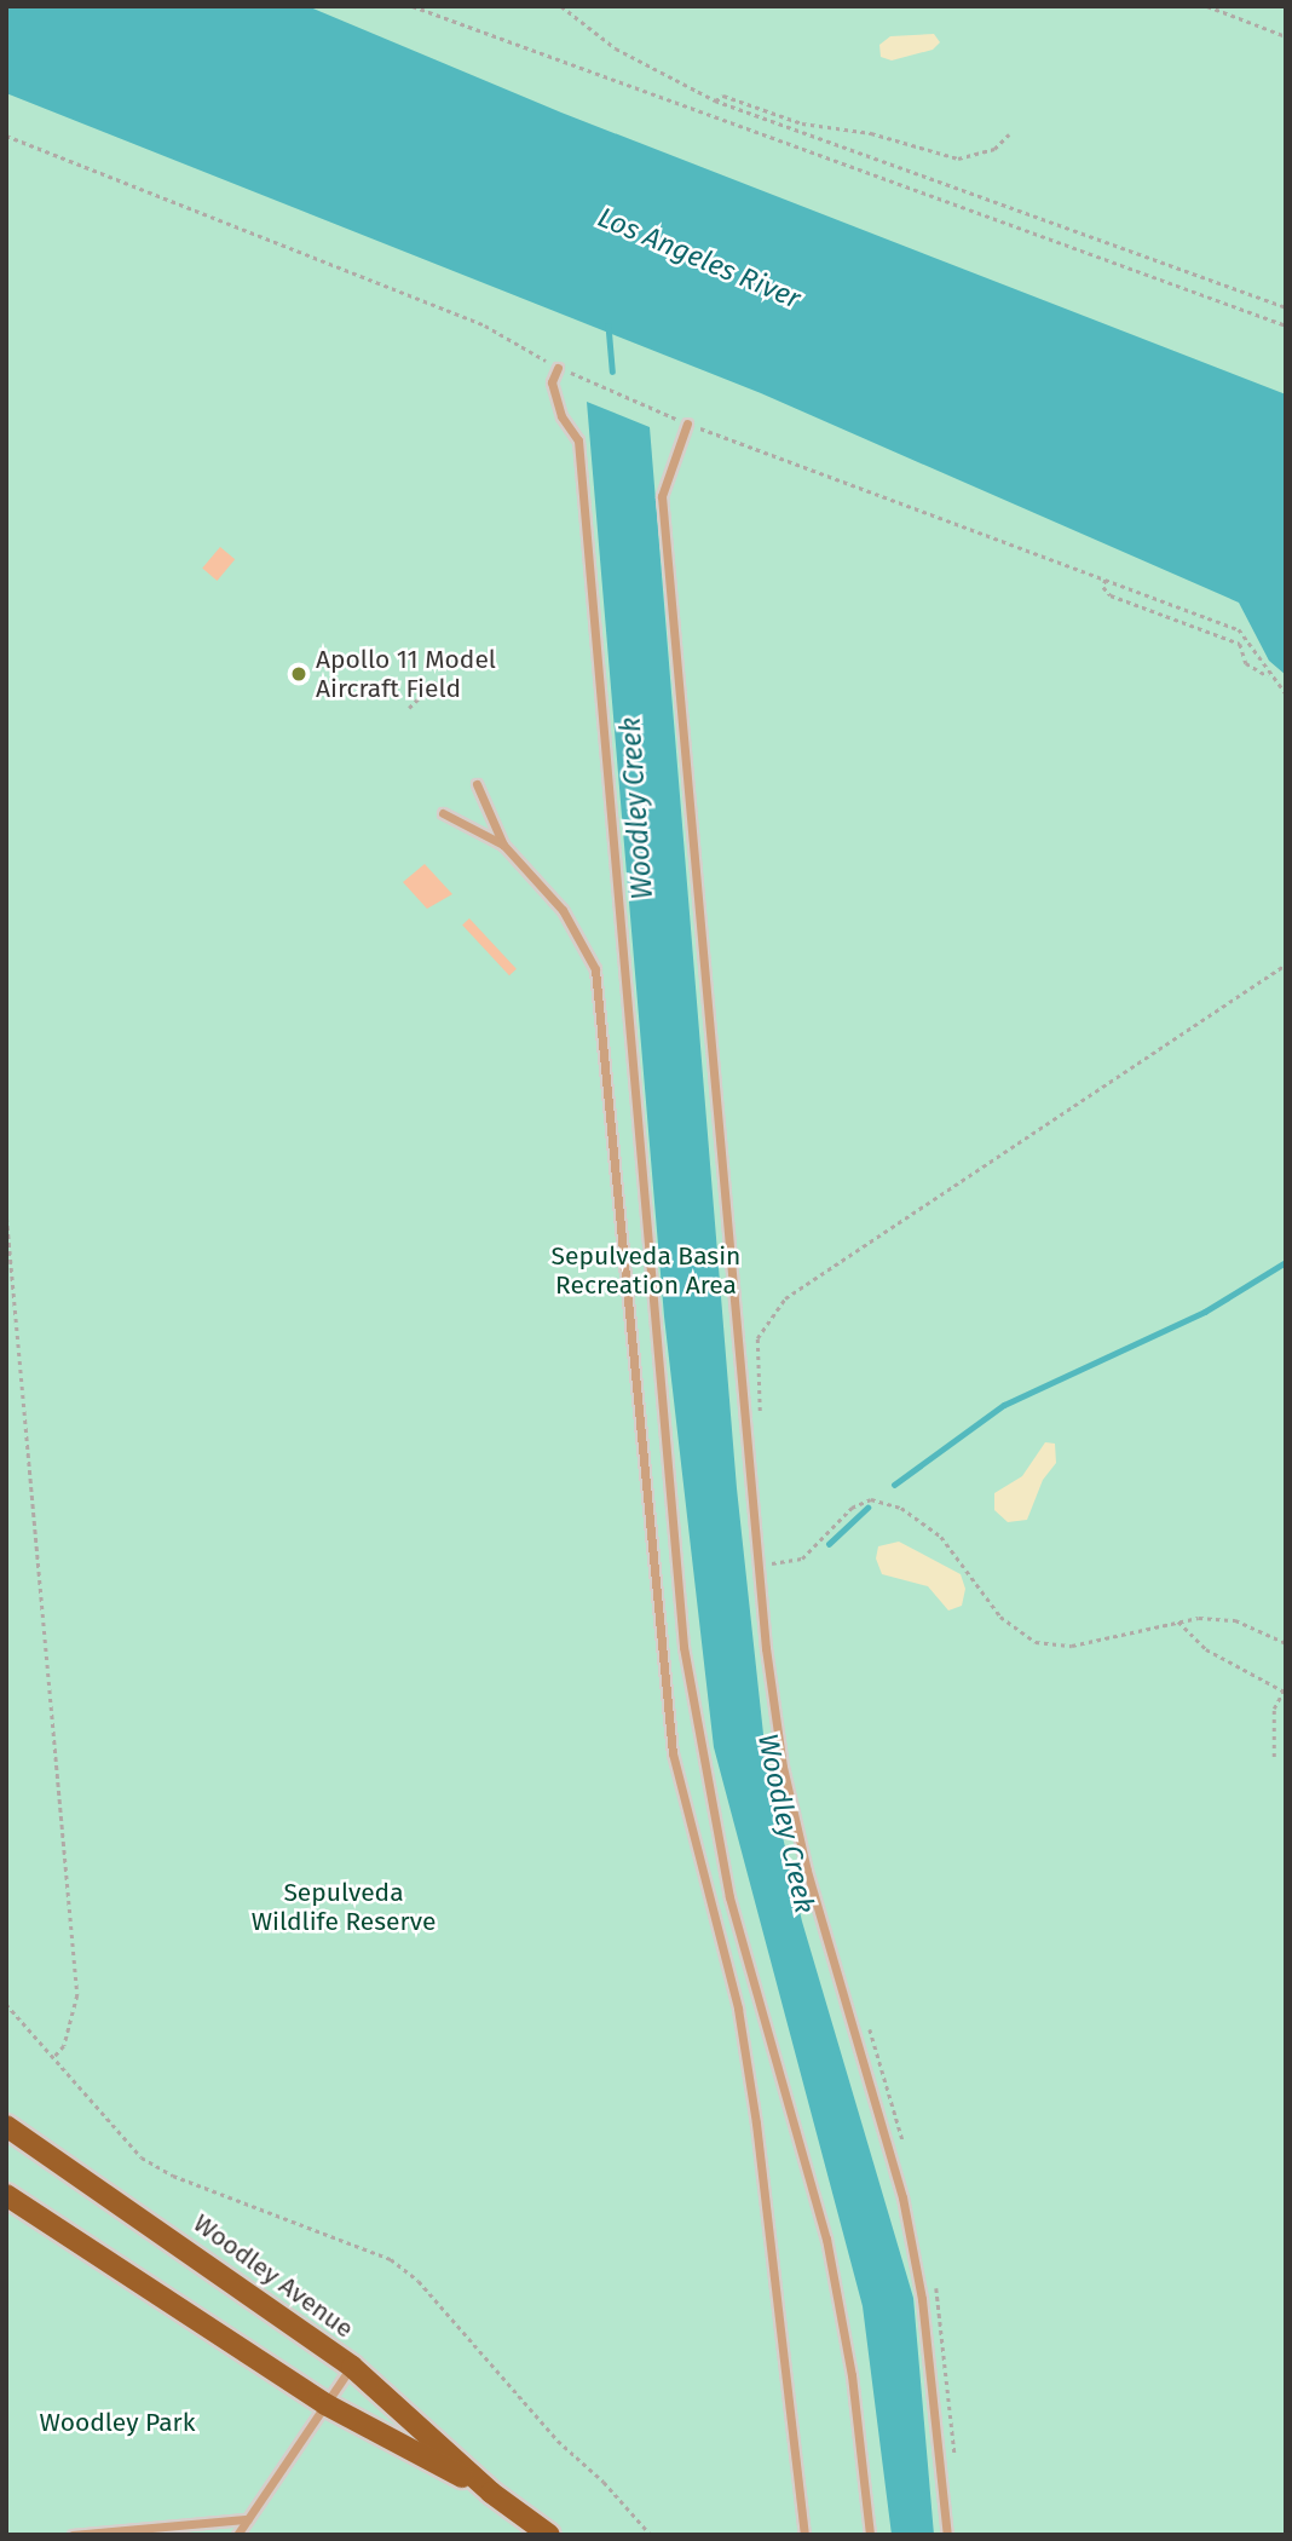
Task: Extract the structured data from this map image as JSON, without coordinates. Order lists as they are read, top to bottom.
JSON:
{
  "streets": {
    "main road": ["Woodley Avenue"]
  },
  "water": ["Los Angeles River", "Woodley Creek"],
  "parks": ["Sepulveda Basin Recreation Area", "Sepulveda Wildlife Reserve", "Woodley Park"],
  "places": ["Apollo 11 Model Aircraft Field"]
}
